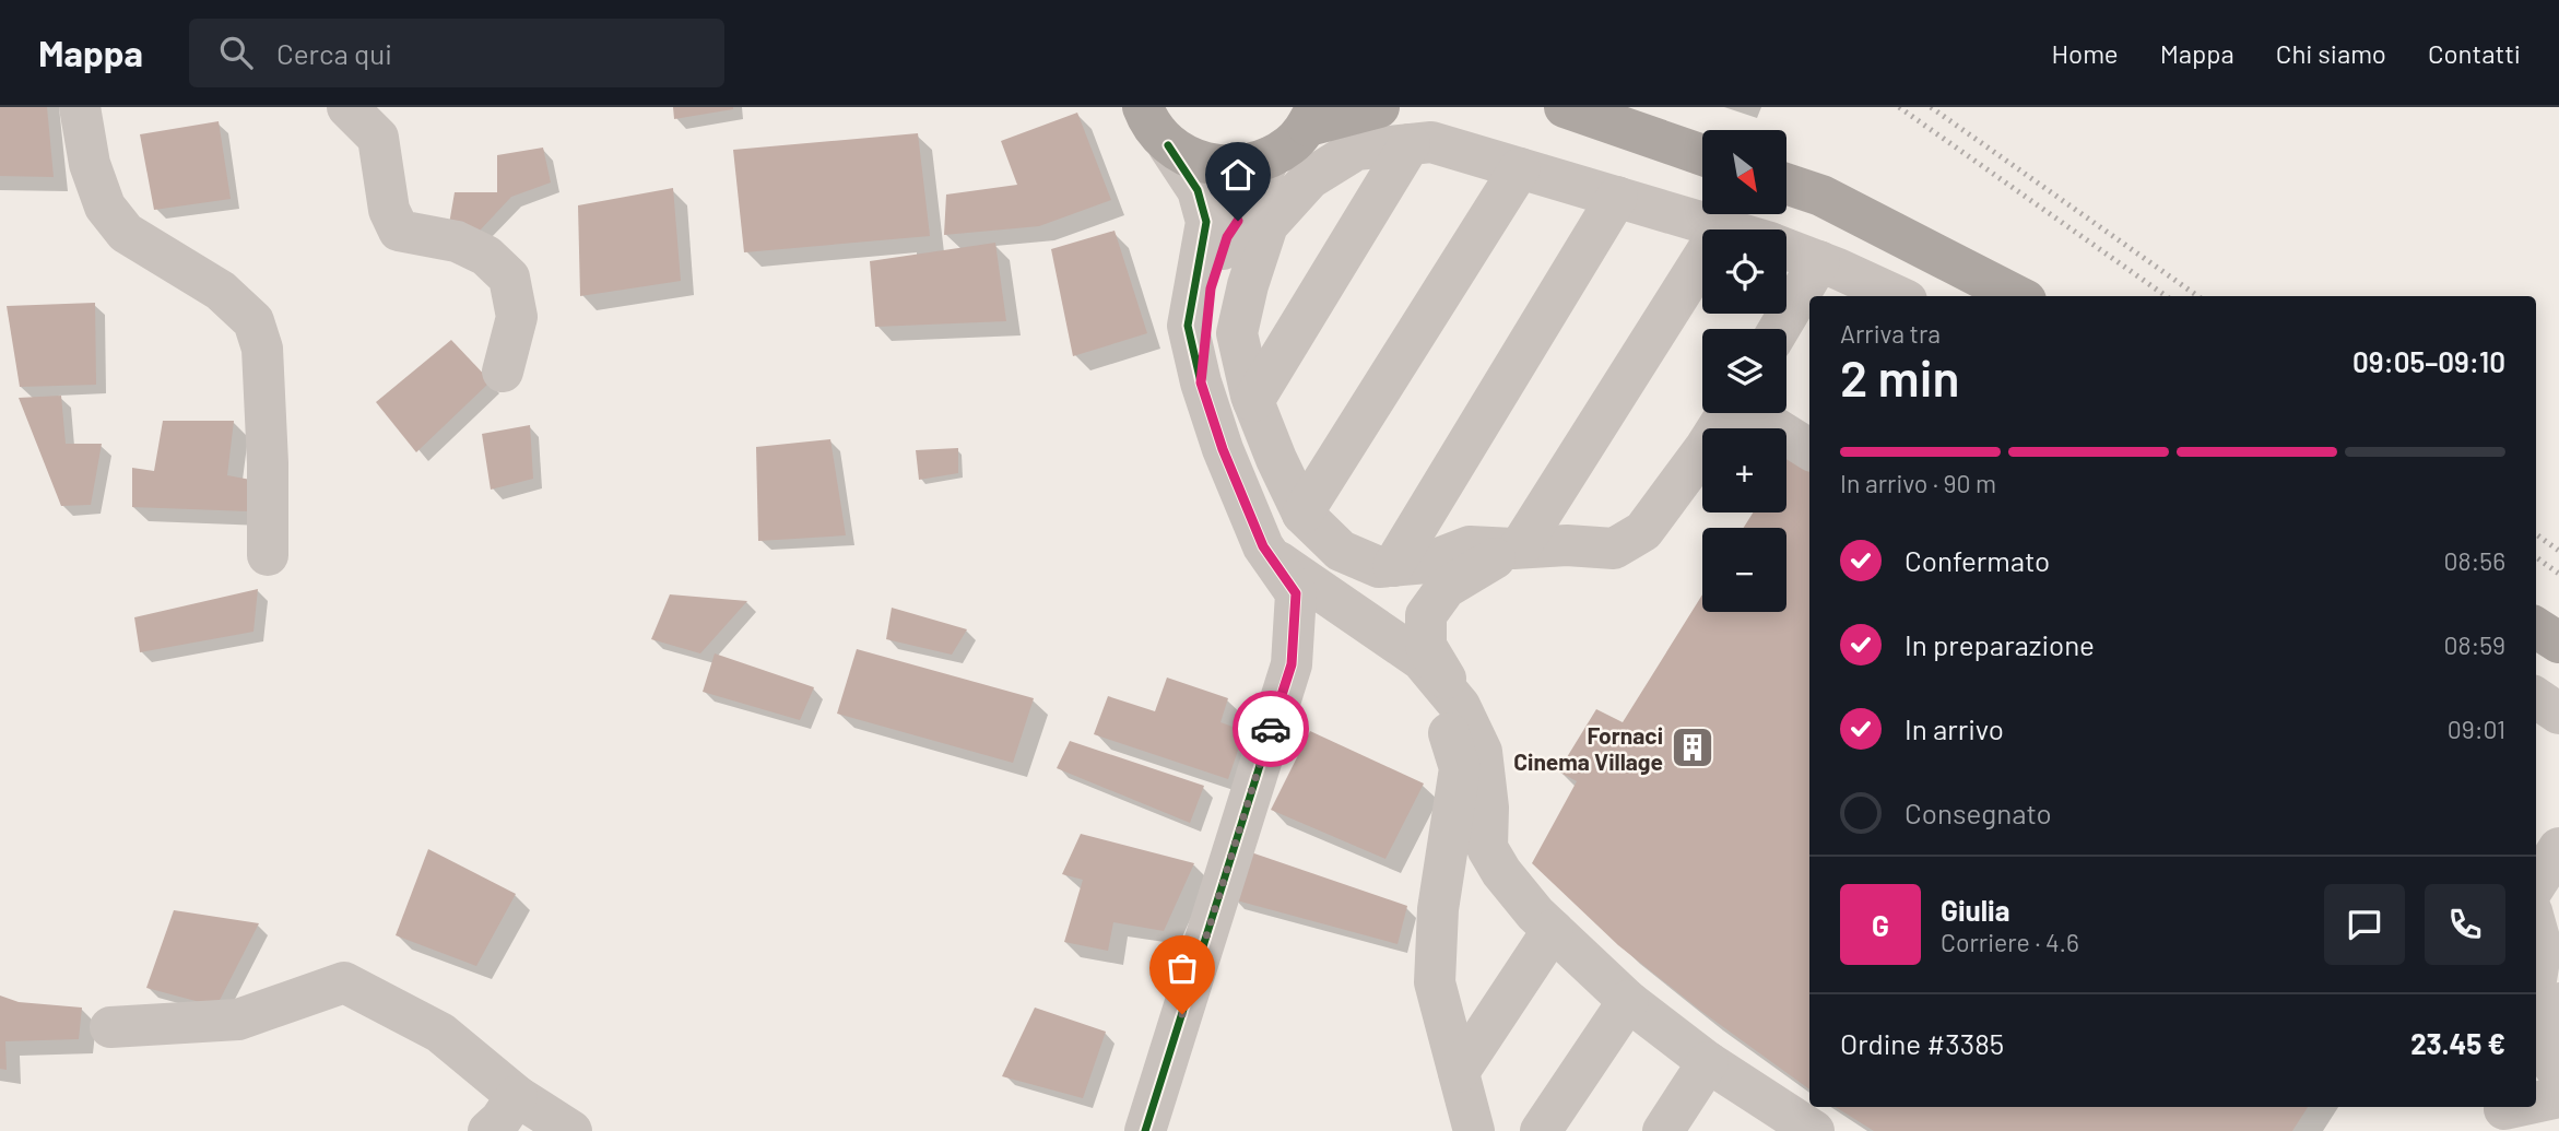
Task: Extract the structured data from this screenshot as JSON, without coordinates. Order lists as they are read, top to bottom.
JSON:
{
  "places": {
    "building": ["Fornaci Cinema Village"]
  },
  "north": "bottom right",
  "page": {
    "header": "Mappa",
    "search": "Cerca qui",
    "nav": [
      "Home",
      "Mappa",
      "Chi siamo",
      "Contatti"
    ],
    "map_buttons": ["+", "−"],
    "heading": ["2 min", "Arriva tra", "09:05–09:10"],
    "panel": [
      "Giulia",
      "Corriere · 4.6",
      "Ordine #3385",
      "23.45 €"
    ],
    "bar": "In arrivo · 90 m",
    "list": [
      ["Confermato", "08:56"],
      ["In preparazione", "08:59"],
      ["In arrivo", "09:01"],
      "Consegnato"
    ],
    "round": "G"
  }
}
